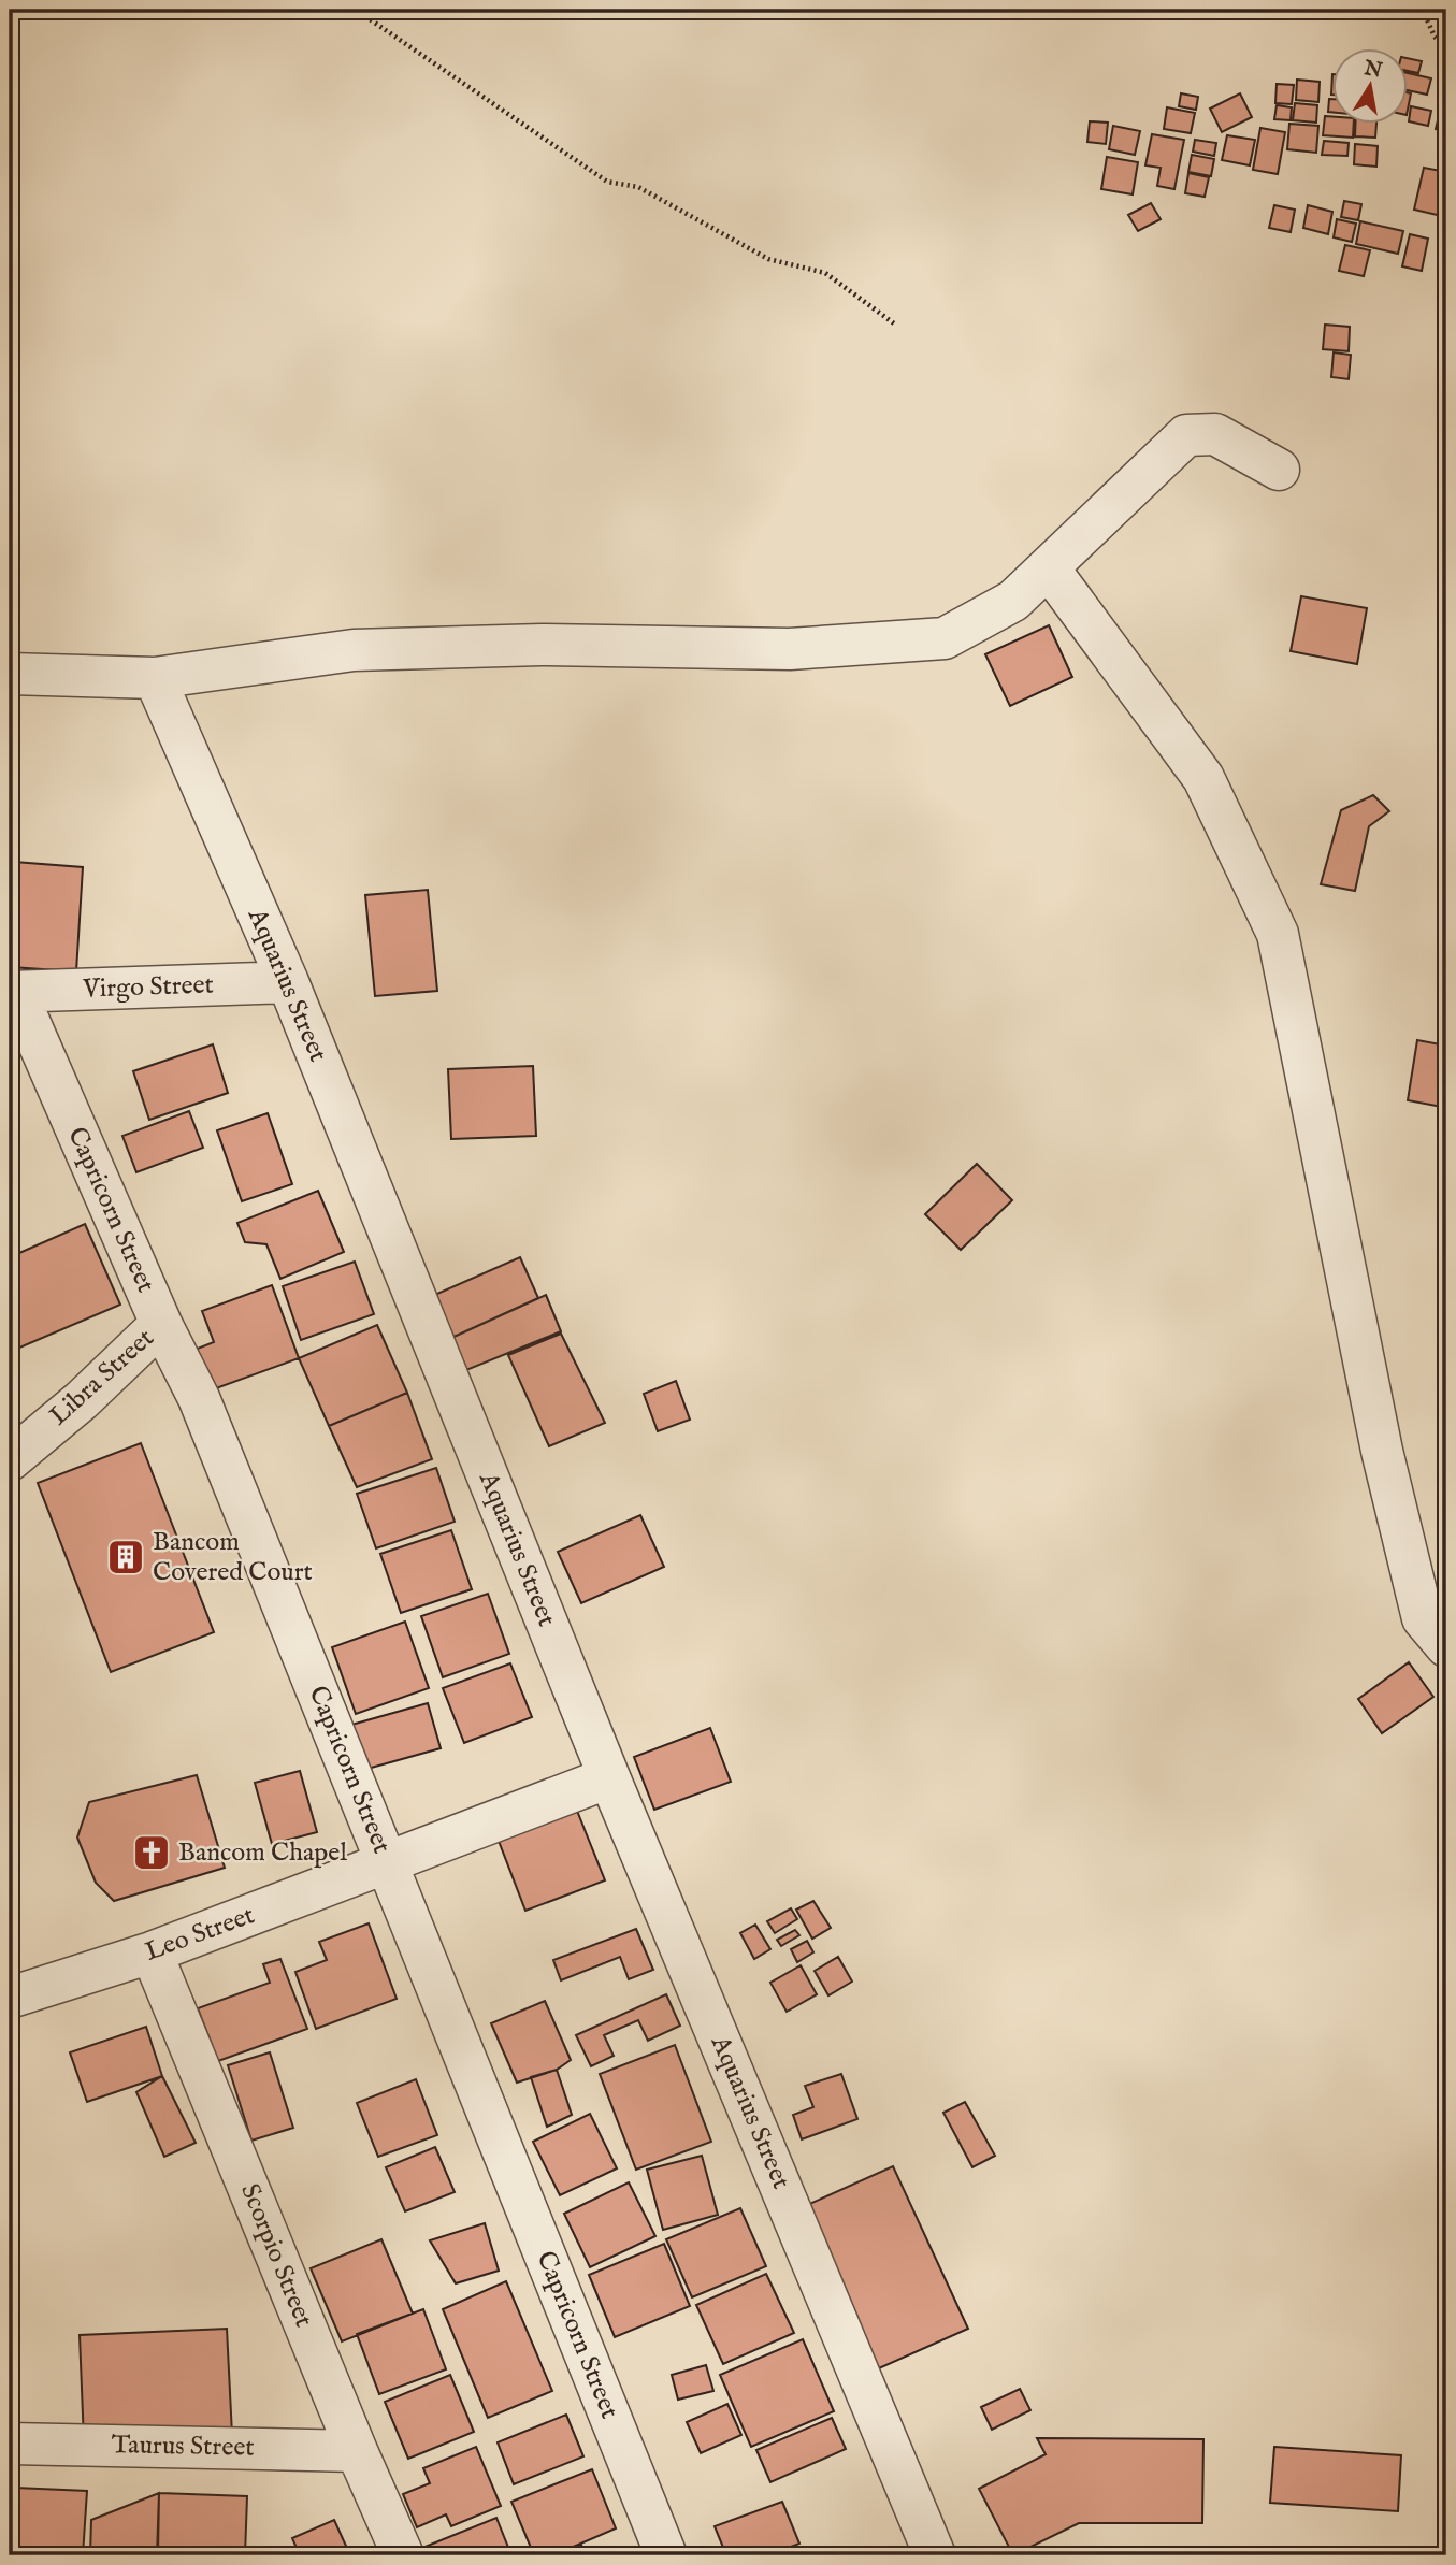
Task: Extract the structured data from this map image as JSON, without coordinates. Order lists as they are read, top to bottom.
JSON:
{
  "streets": {
    "street": [
      "Aquarius Street",
      "Virgo Street",
      "Capricorn Street",
      "Libra Street",
      "Leo Street",
      "Scorpio Street",
      "Taurus Street"
    ]
  },
  "crossings": [
    ["Aquarius Street", "Virgo Street"],
    ["Aquarius Street", "Leo Street"],
    ["Virgo Street", "Capricorn Street"],
    ["Capricorn Street", "Libra Street"],
    ["Capricorn Street", "Leo Street"],
    ["Leo Street", "Scorpio Street"],
    ["Scorpio Street", "Taurus Street"]
  ],
  "places": {
    "building": ["Bancom Covered Court"],
    "church": ["Bancom Chapel"]
  },
  "north": "top"
}
